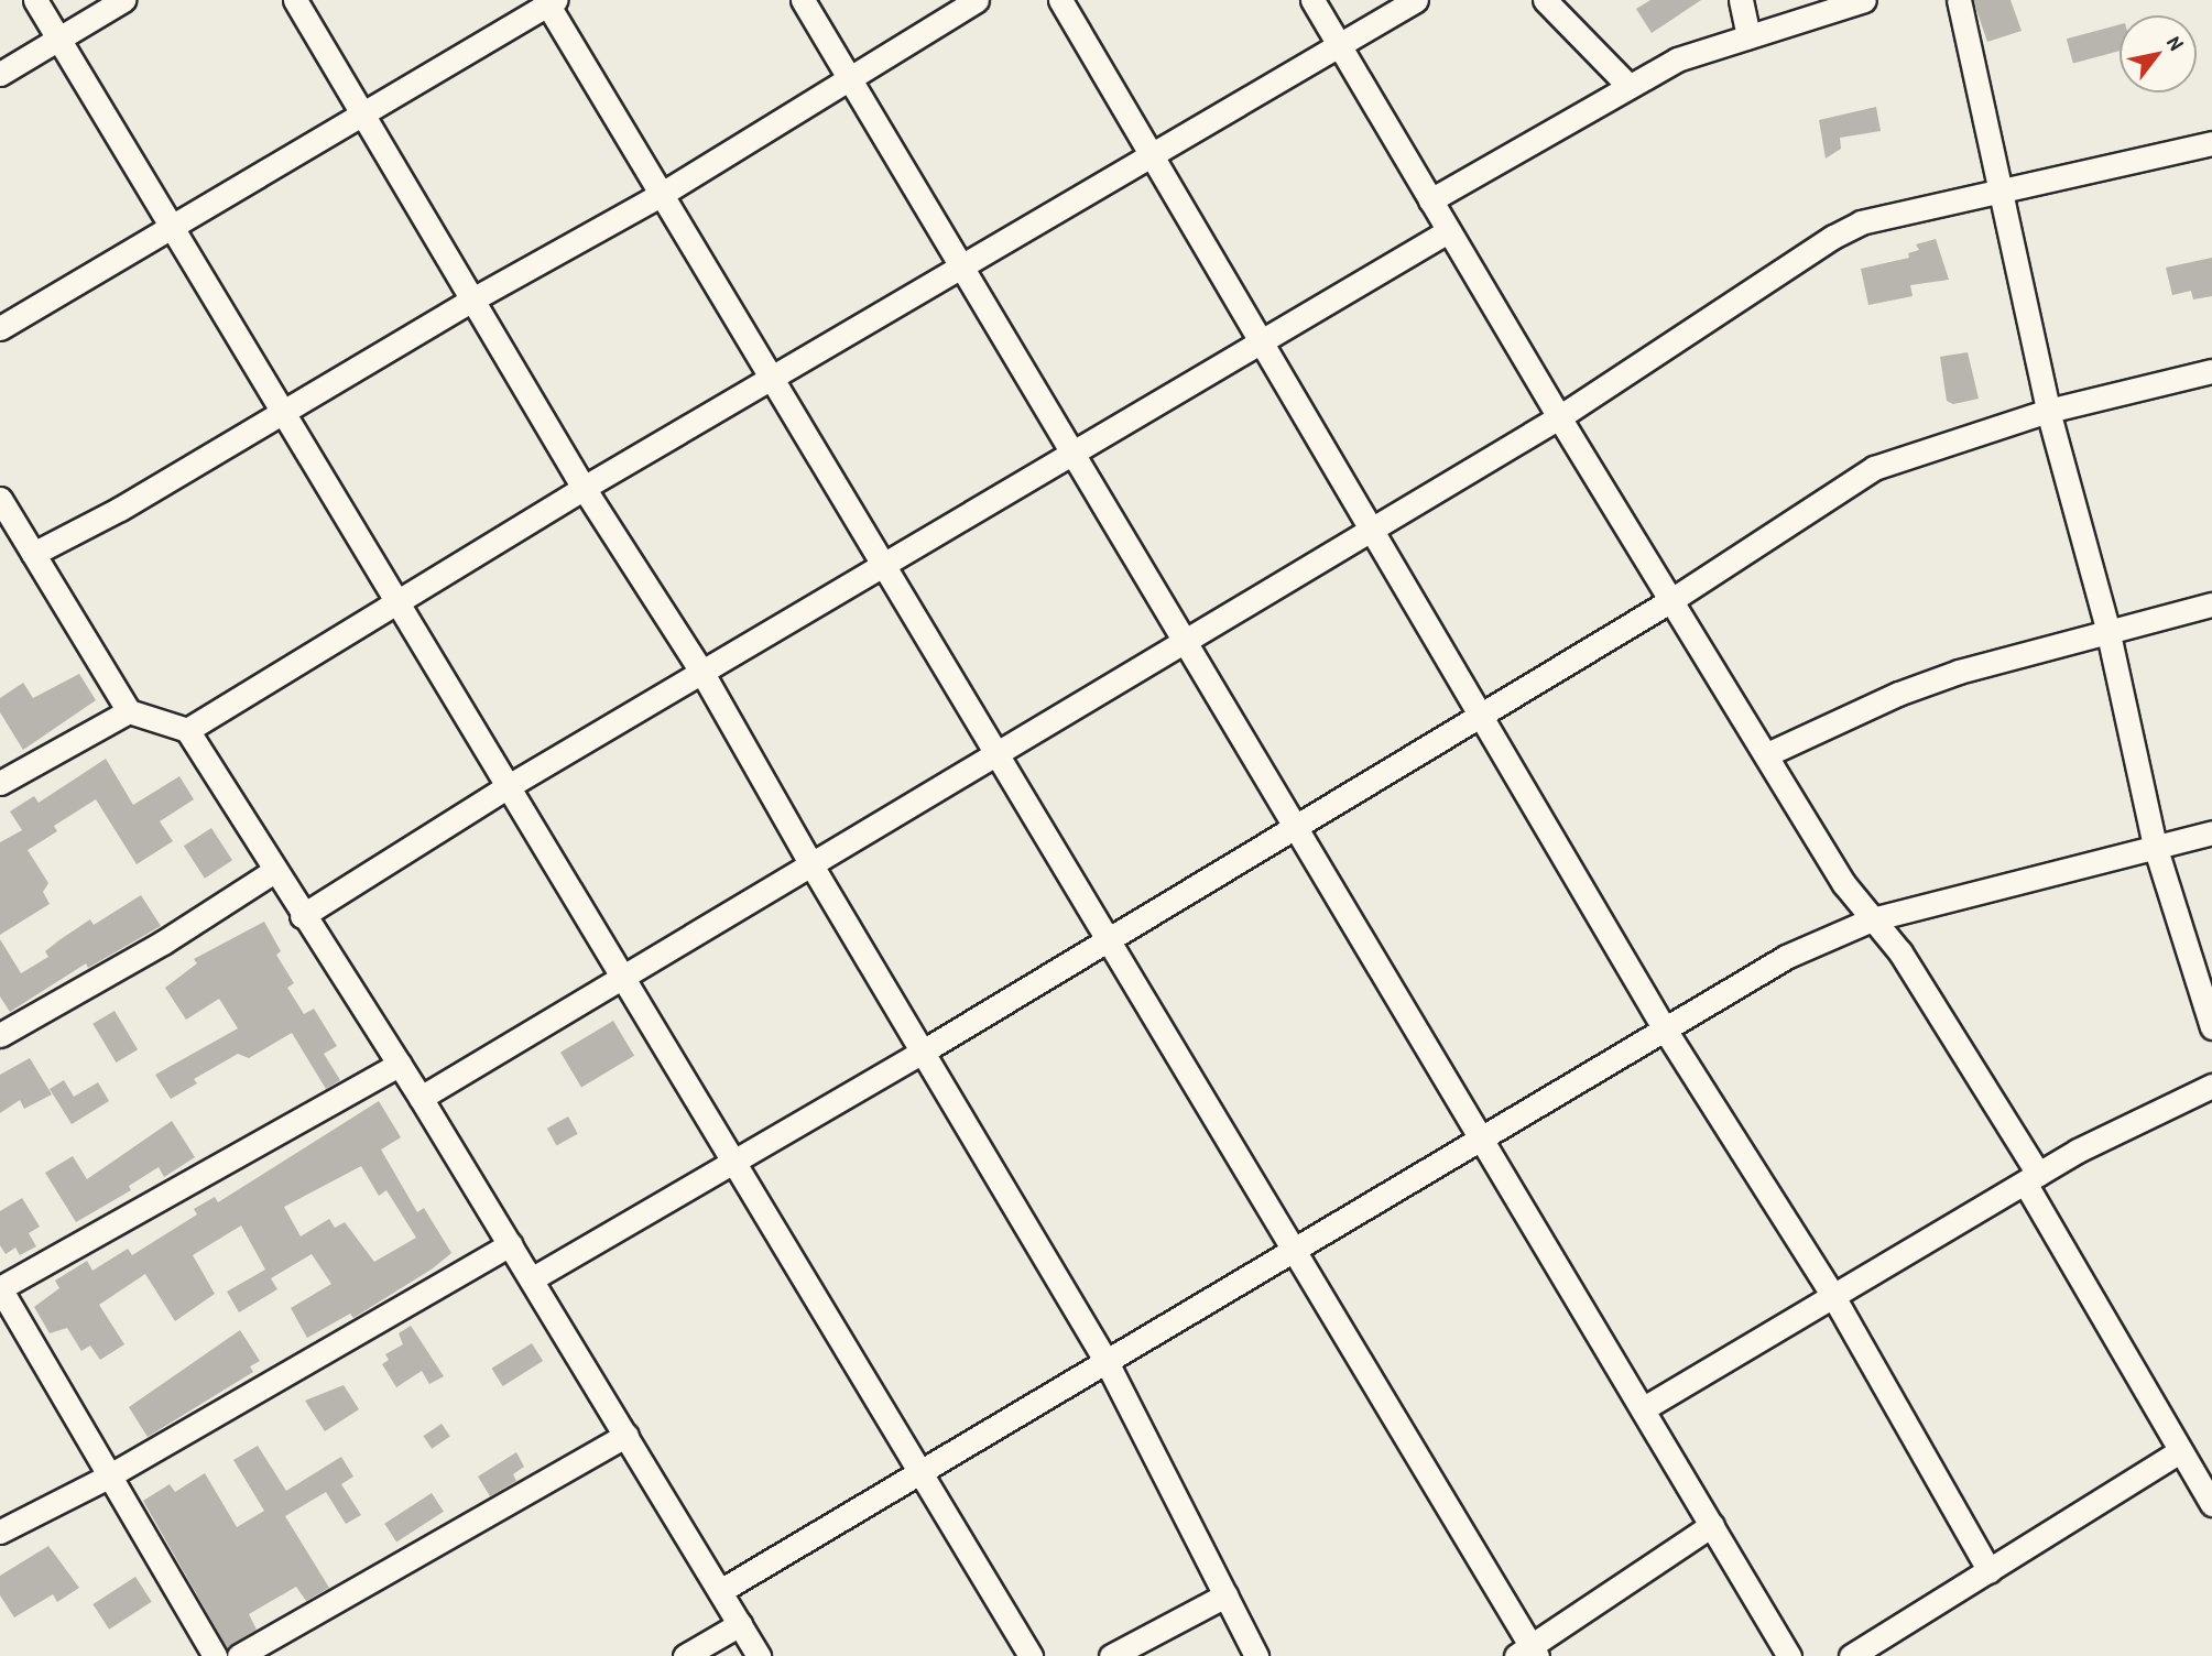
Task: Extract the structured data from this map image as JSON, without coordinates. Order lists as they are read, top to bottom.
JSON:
{
  "north": "top right"
}
